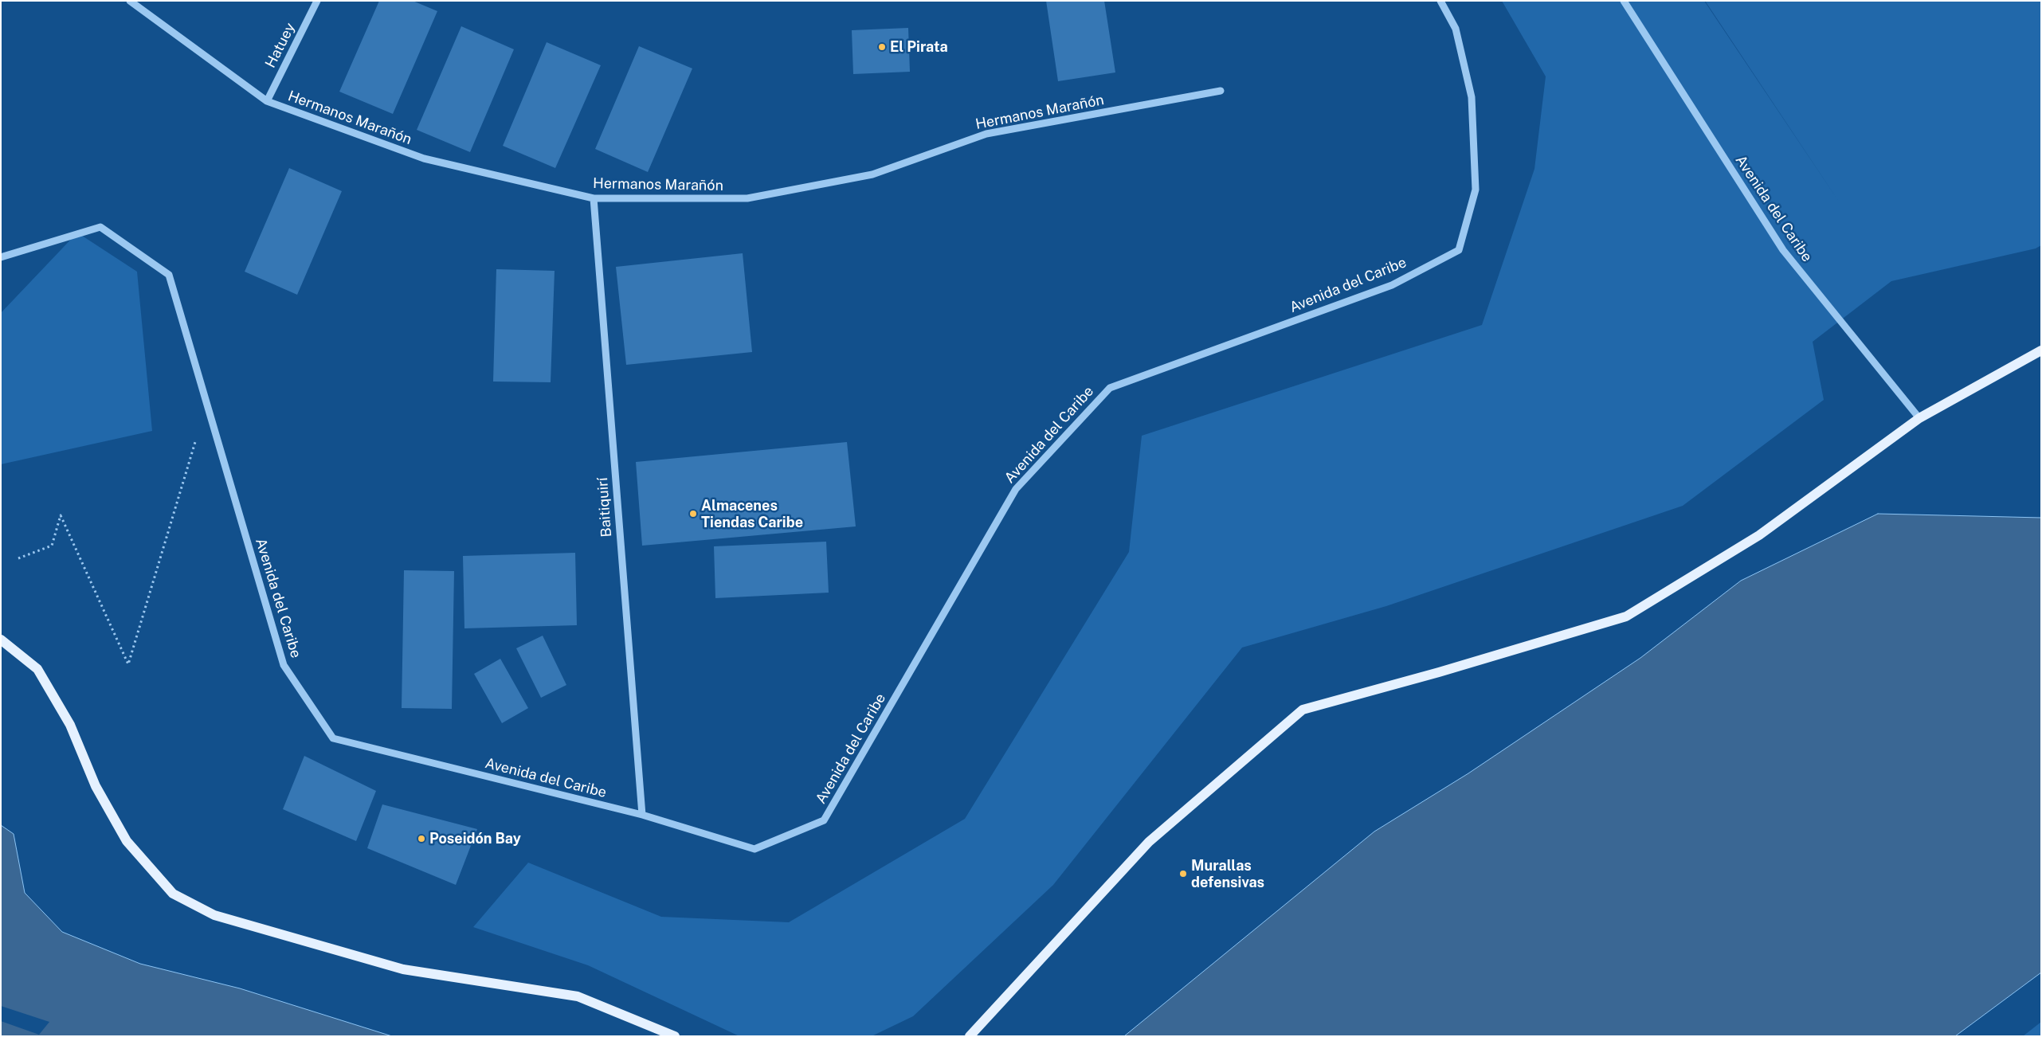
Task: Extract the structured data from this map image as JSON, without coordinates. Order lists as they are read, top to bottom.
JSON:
{
  "streets": {
    "street": [
      "Hatuey",
      "Hermanos Marañón",
      "Avenida del Caribe",
      "Baitiquirí"
    ]
  },
  "crossings": [
    ["Hatuey", "Hermanos Marañón"],
    ["Hermanos Marañón", "Baitiquirí"],
    ["Avenida del Caribe", "Baitiquirí"]
  ],
  "places": [
    "El Pirata",
    "Almacenes Tiendas Caribe",
    "Poseidón Bay",
    "Murallas defensivas"
  ]
}
